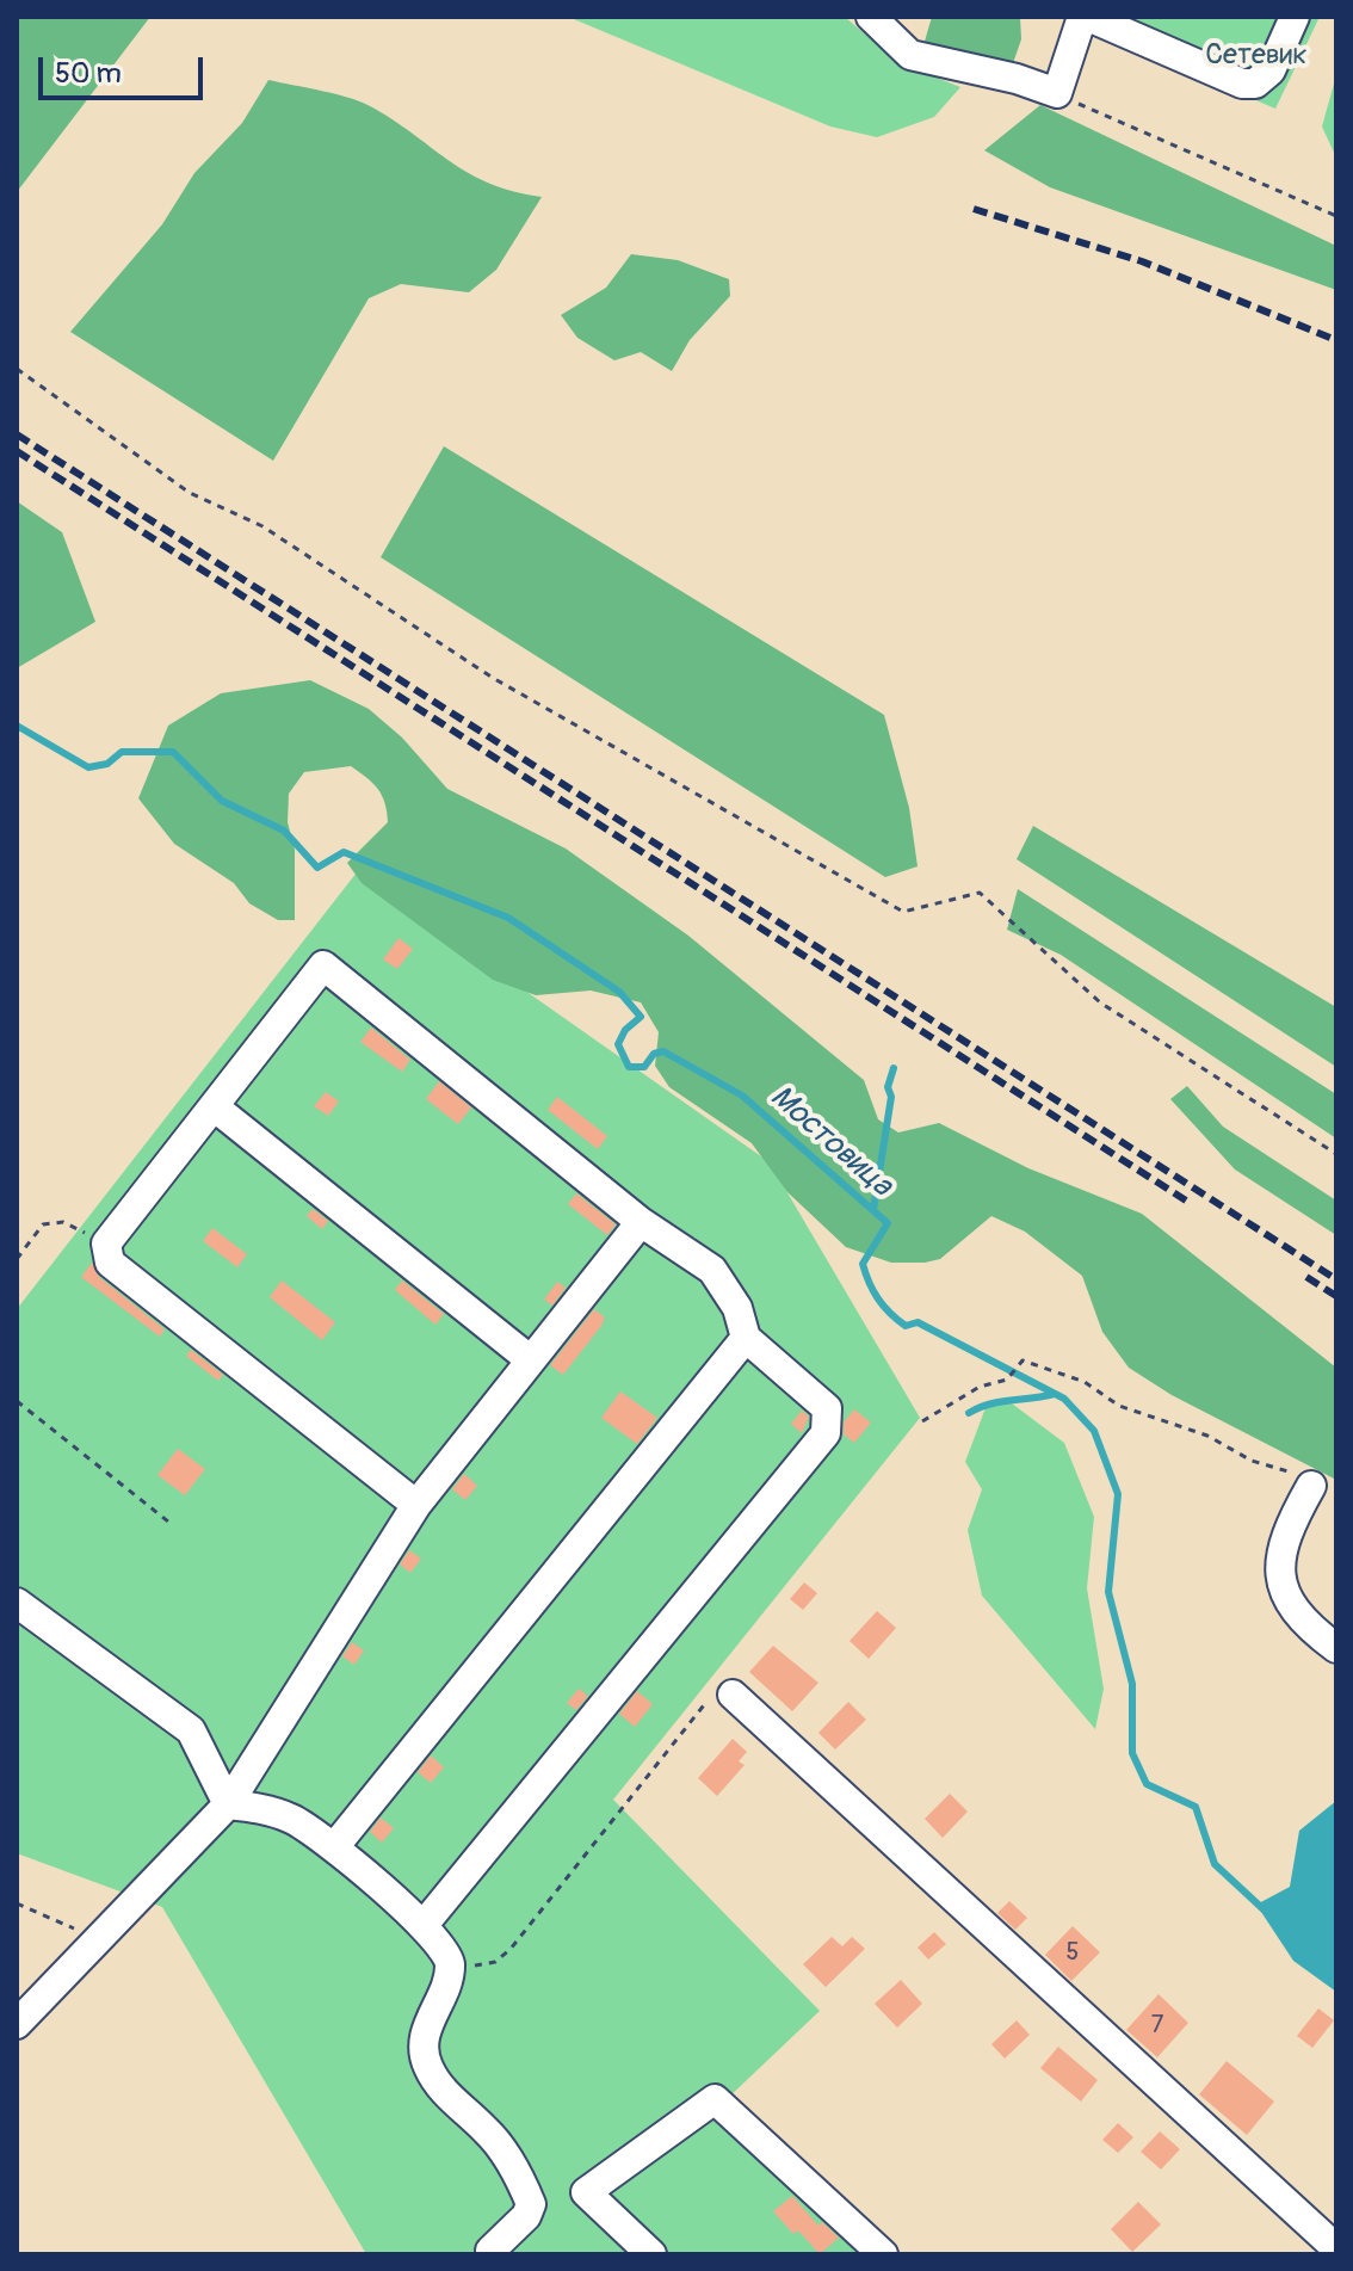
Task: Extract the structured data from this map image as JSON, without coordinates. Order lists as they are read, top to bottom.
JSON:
{
  "water": ["Мостовица"],
  "parks": ["Сетевик"],
  "house_numbers": ["5", "7"],
  "scale_bar": "50 m"
}
